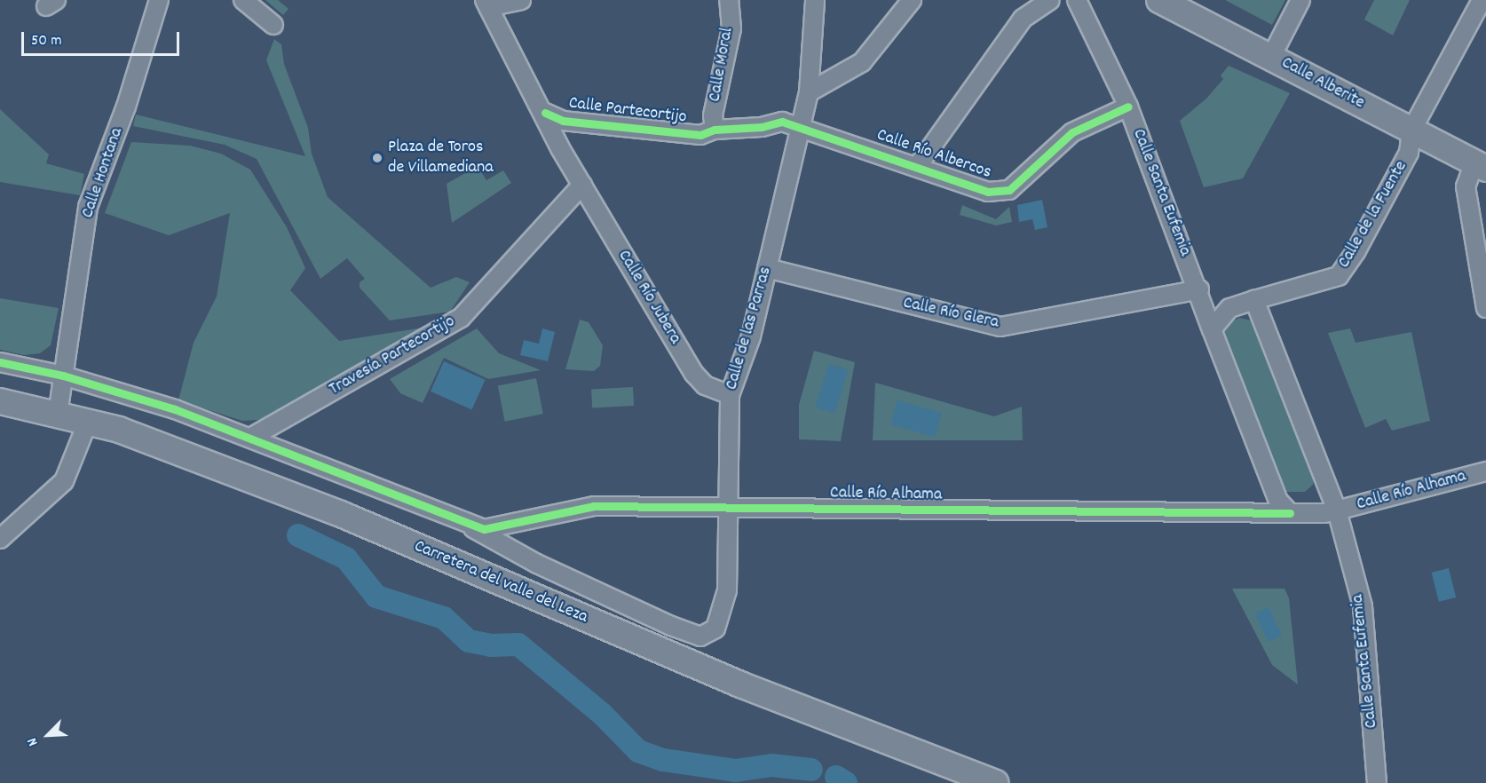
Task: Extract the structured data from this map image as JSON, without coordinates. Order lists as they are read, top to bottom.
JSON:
{
  "streets": {
    "main road": ["Calle Alberite", "Carretera del valle del Leza"],
    "street": [
      "Calle Moral",
      "Calle Partecortijo",
      "Calle Río Albercos",
      "Calle Hontana",
      "Calle Santa Eufemia",
      "Calle de la Fuente",
      "Calle Río Jubera",
      "Calle Río Glera",
      "Calle de las Parras",
      "Travesía Partecortijo",
      "Calle Río Alhama"
    ]
  },
  "crossings": [
    ["Calle Moral", "Calle Partecortijo"],
    ["Calle Alberite", "Calle de la Fuente"],
    ["Calle Partecortijo", "Calle Río Albercos"],
    ["Calle Partecortijo", "Calle Río Jubera"],
    ["Calle Partecortijo", "Calle de las Parras"],
    ["Calle Partecortijo", "Travesía Partecortijo"],
    ["Calle Río Albercos", "Calle Santa Eufemia"],
    ["Calle Río Albercos", "Calle de las Parras"],
    ["Calle Hontana", "Carretera del valle del Leza"],
    ["Calle Santa Eufemia", "Calle de la Fuente"],
    ["Calle Santa Eufemia", "Calle Río Glera"],
    ["Calle Santa Eufemia", "Calle Río Alhama"],
    ["Calle Río Jubera", "Calle de las Parras"],
    ["Calle Río Jubera", "Travesía Partecortijo"],
    ["Calle Río Glera", "Calle de las Parras"],
    ["Calle de las Parras", "Calle Río Alhama"]
  ],
  "places": ["Plaza de Toros de Villamediana"],
  "scale_bar": "50 m",
  "north": "bottom left"
}
